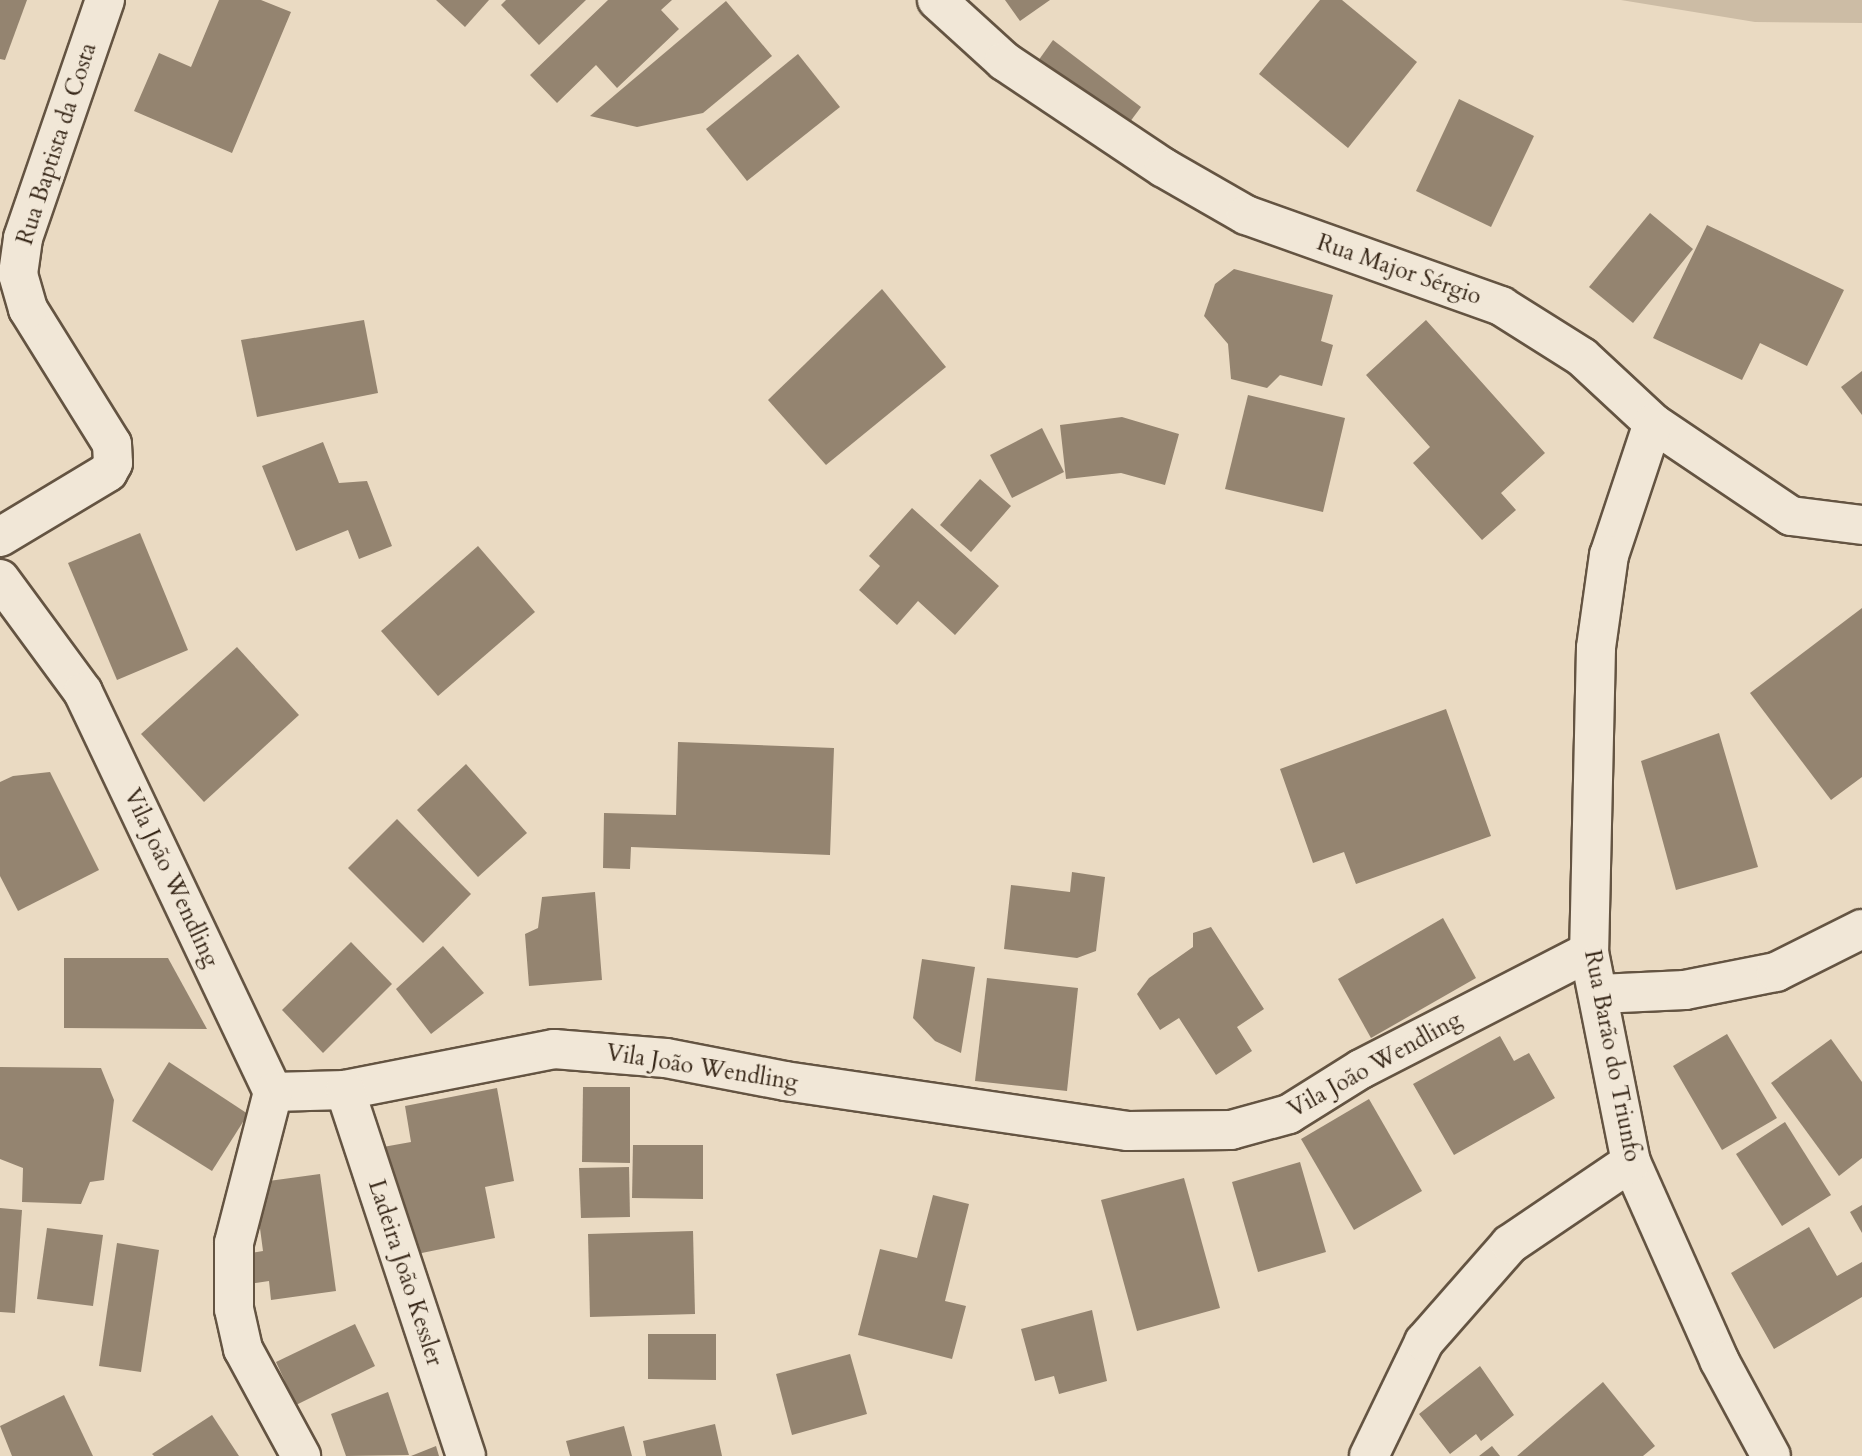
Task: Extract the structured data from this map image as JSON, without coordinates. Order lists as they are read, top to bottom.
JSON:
{
  "streets": {
    "street": [
      "Rua Baptista da Costa",
      "Rua Major Sérgio",
      "Vila João Wendling",
      "Rua Barão do Triunfo",
      "Ladeira João Kessler"
    ]
  },
  "crossings": [
    ["Rua Major Sérgio", "Rua Barão do Triunfo"],
    ["Vila João Wendling", "Rua Barão do Triunfo"],
    ["Vila João Wendling", "Ladeira João Kessler"]
  ]
}
